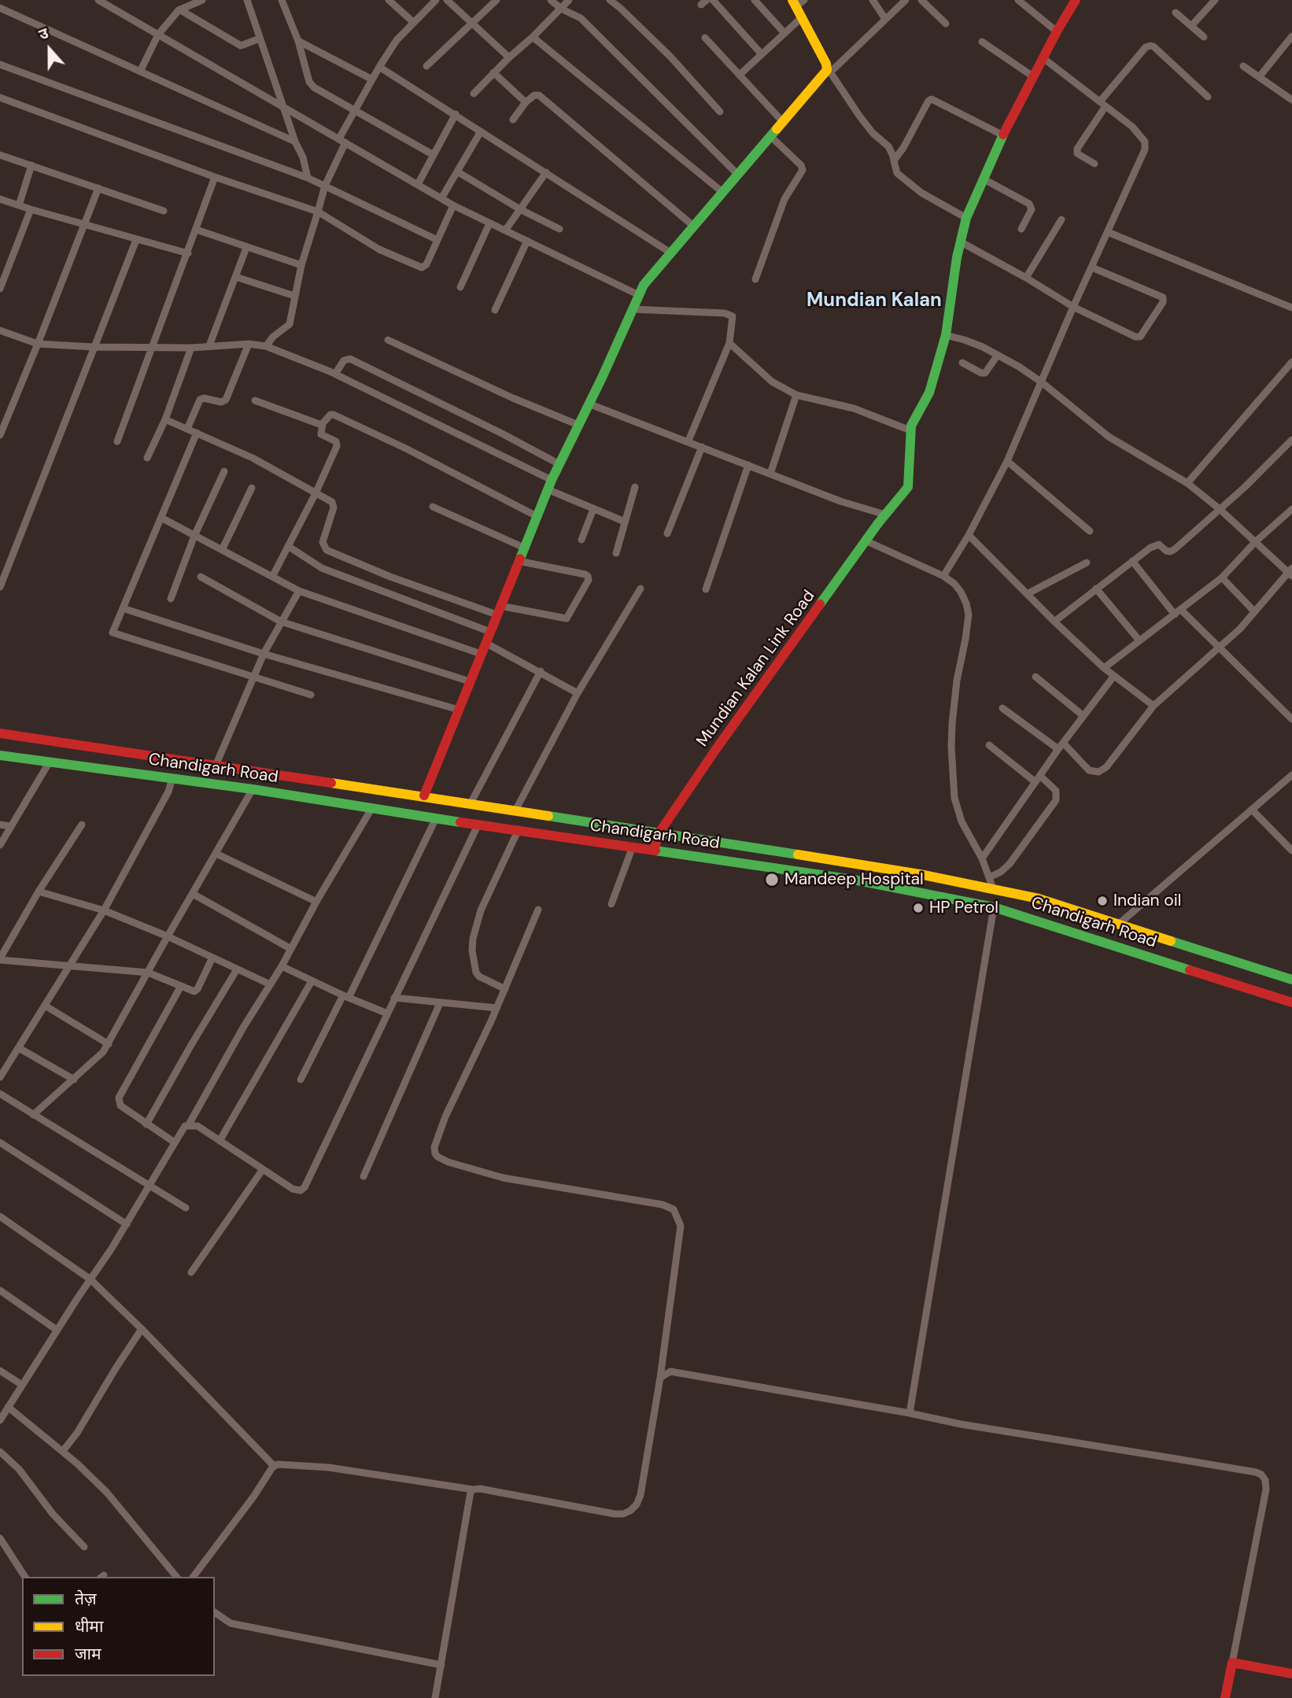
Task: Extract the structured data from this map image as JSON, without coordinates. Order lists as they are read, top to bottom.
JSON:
{
  "streets": {
    "main road": ["Mundian Kalan Link Road", "Chandigarh Road"]
  },
  "crossings": [
    ["Mundian Kalan Link Road", "Chandigarh Road"]
  ],
  "districts": ["Mundian Kalan"],
  "places": ["Mandeep Hospital", "Indian oil", "HP Petrol"],
  "legend": ["तेज़", "धीमा", "जाम"],
  "north": "top"
}
